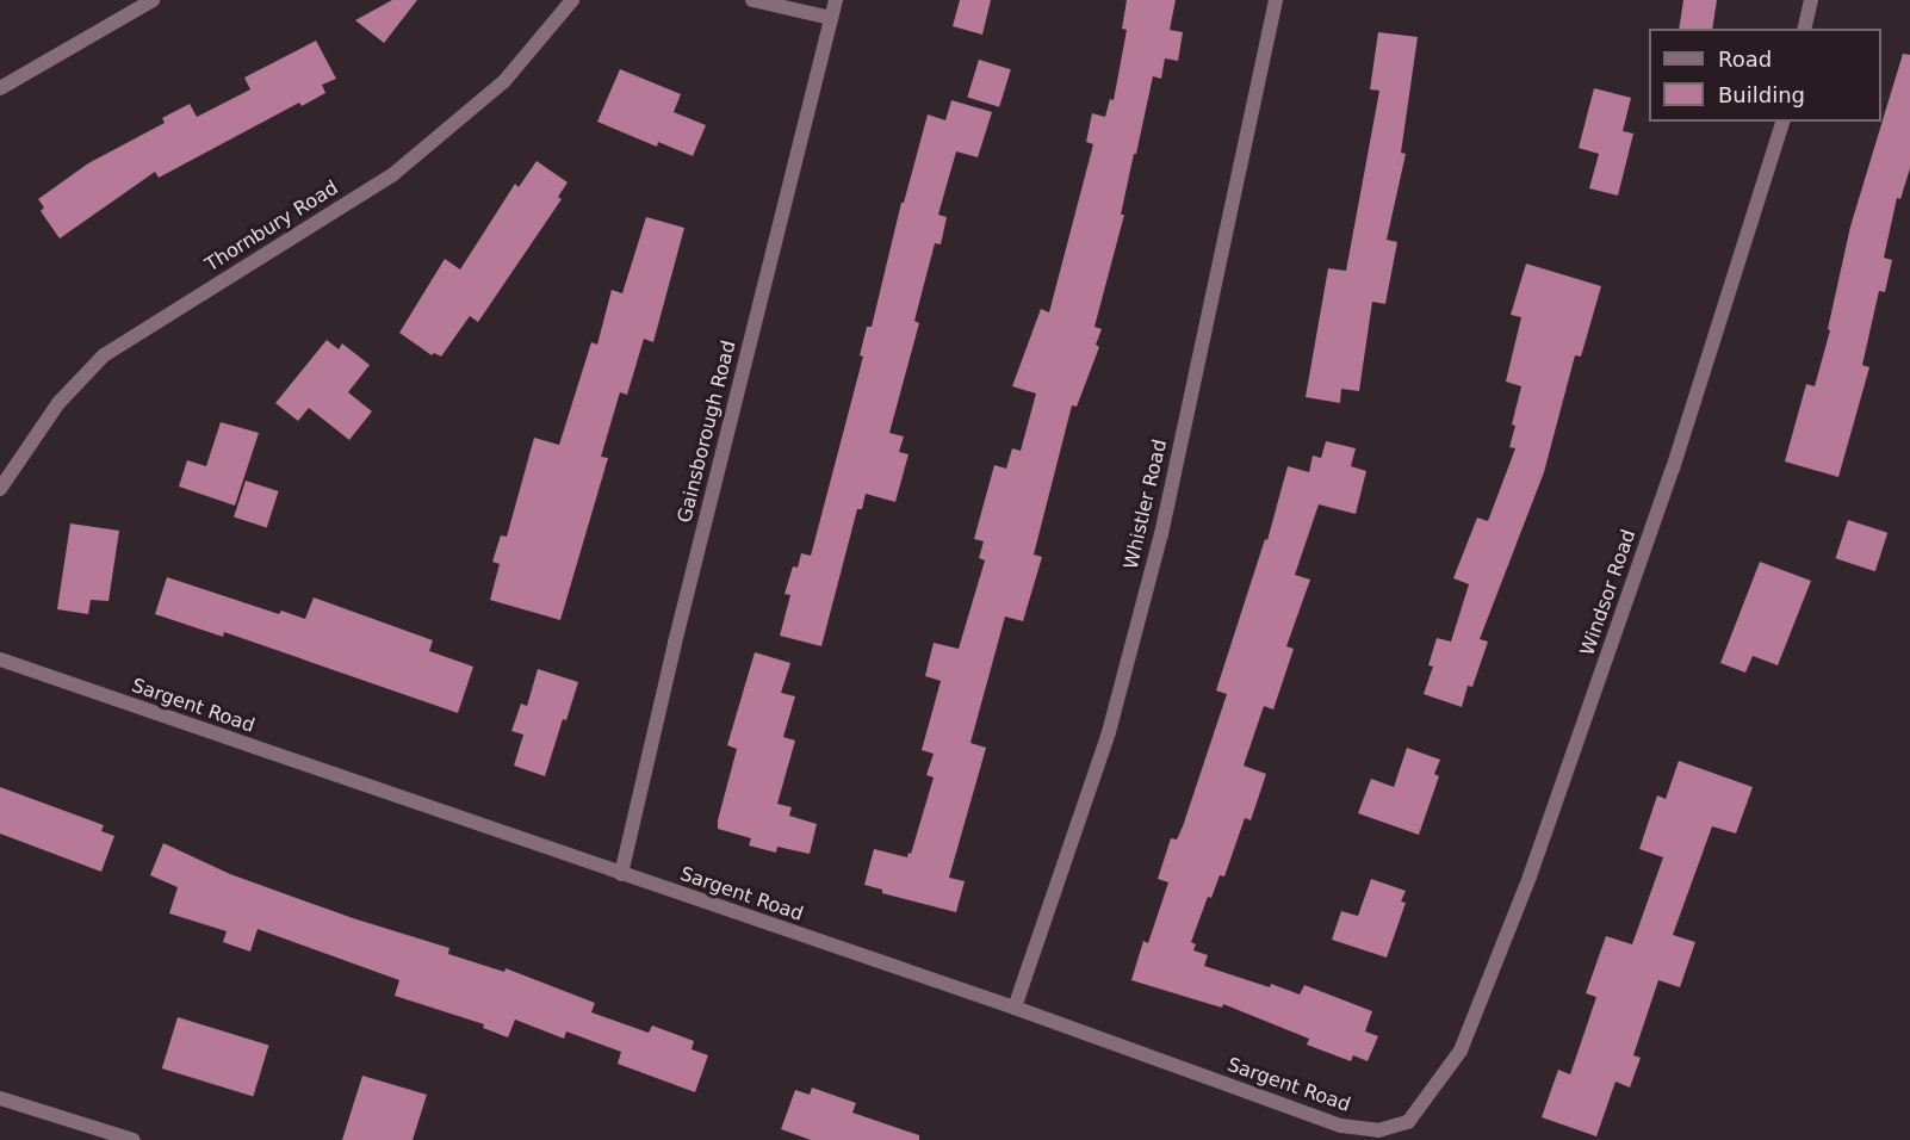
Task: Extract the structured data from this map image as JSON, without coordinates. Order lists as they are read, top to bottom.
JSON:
{
  "streets": {
    "street": [
      "Thornbury Road",
      "Gainsborough Road",
      "Whistler Road",
      "Windsor Road",
      "Sargent Road"
    ]
  },
  "crossings": [
    ["Gainsborough Road", "Sargent Road"],
    ["Whistler Road", "Sargent Road"],
    ["Windsor Road", "Sargent Road"]
  ],
  "legend": ["Road", "Building"]
}
